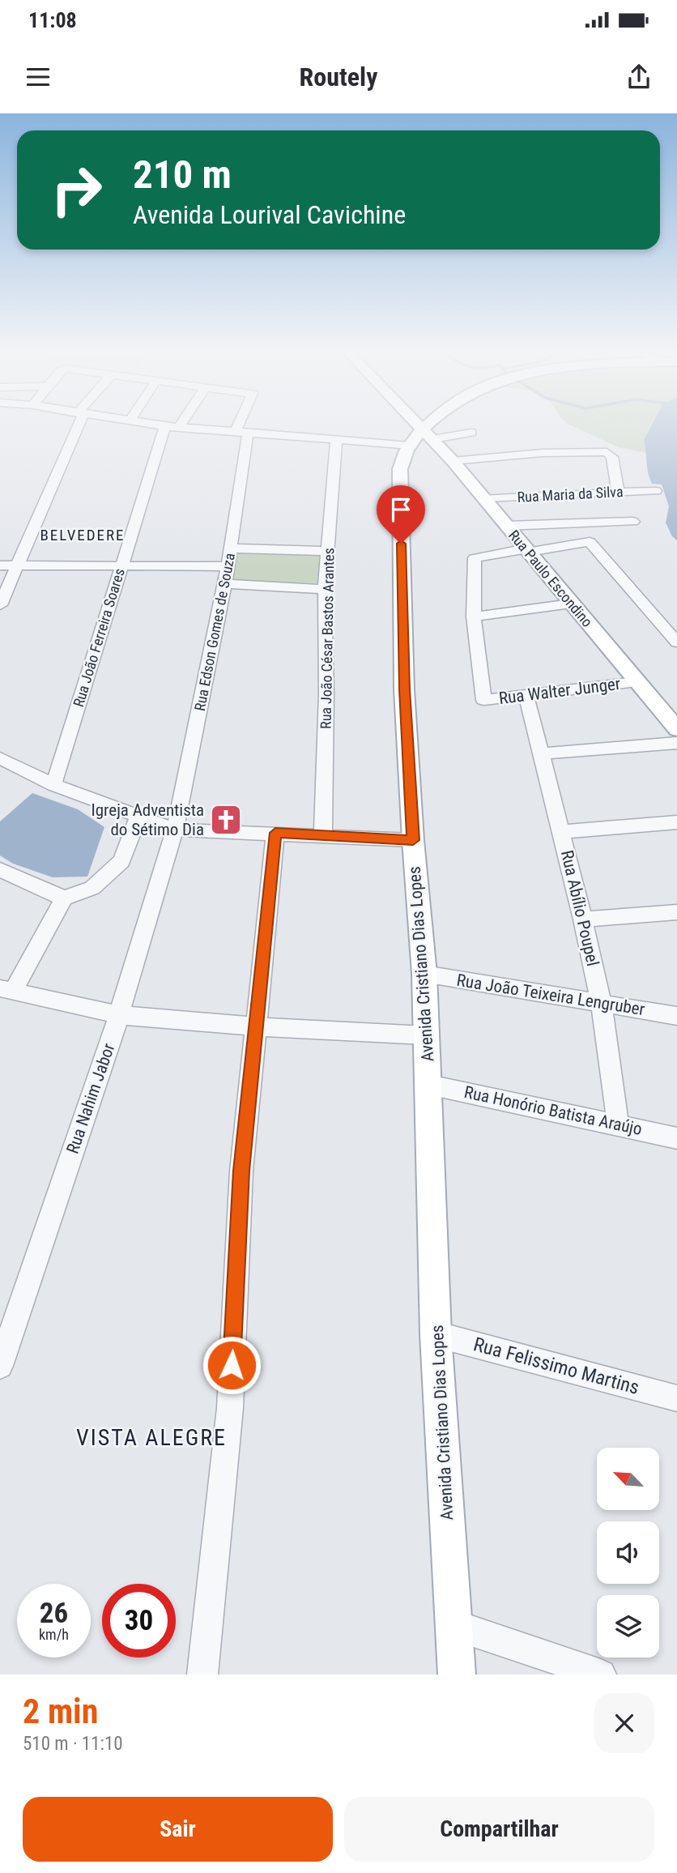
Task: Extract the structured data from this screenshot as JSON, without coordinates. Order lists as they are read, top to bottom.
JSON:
{
  "streets": {
    "main road": ["Rua Paulo Escondino", "Avenida Cristiano Dias Lopes"],
    "street": [
      "Rua Maria da Silva",
      "Rua Edson Gomes de Souza",
      "Rua João Ferreira Soares",
      "Rua João César Bastos Arantes",
      "Rua Walter Junger",
      "Rua Abílio Poupel",
      "Rua João Teixeira Lengruber",
      "Rua Nahim Jabor",
      "Rua Honório Batista Araújo",
      "Rua Felissimo Martins"
    ]
  },
  "crossings": [
    ["Rua Maria da Silva", "Rua Paulo Escondino"],
    ["Rua Paulo Escondino", "Rua Walter Junger"],
    ["Rua Paulo Escondino", "Avenida Cristiano Dias Lopes"],
    ["Rua Edson Gomes de Souza", "Rua Nahim Jabor"],
    ["Rua Walter Junger", "Rua Abílio Poupel"],
    ["Rua Abílio Poupel", "Rua João Teixeira Lengruber"],
    ["Rua Abílio Poupel", "Rua Honório Batista Araújo"],
    ["Avenida Cristiano Dias Lopes", "Rua João Teixeira Lengruber"],
    ["Avenida Cristiano Dias Lopes", "Rua Honório Batista Araújo"],
    ["Avenida Cristiano Dias Lopes", "Rua Felissimo Martins"]
  ],
  "districts": ["BELVEDERE", "VISTA ALEGRE"],
  "places": {
    "church": ["Igreja Adventista do Sétimo Dia"]
  },
  "north": "top left",
  "page": {
    "status": "11:08",
    "header": "Routely",
    "turn": ["210 m", "Avenida Lourival Cavichine"],
    "speed": "26 km/h",
    "limit": "30",
    "heading": ["2 min", "510 m · 11:10"],
    "buttons": ["Sair", "Compartilhar"]
  }
}
